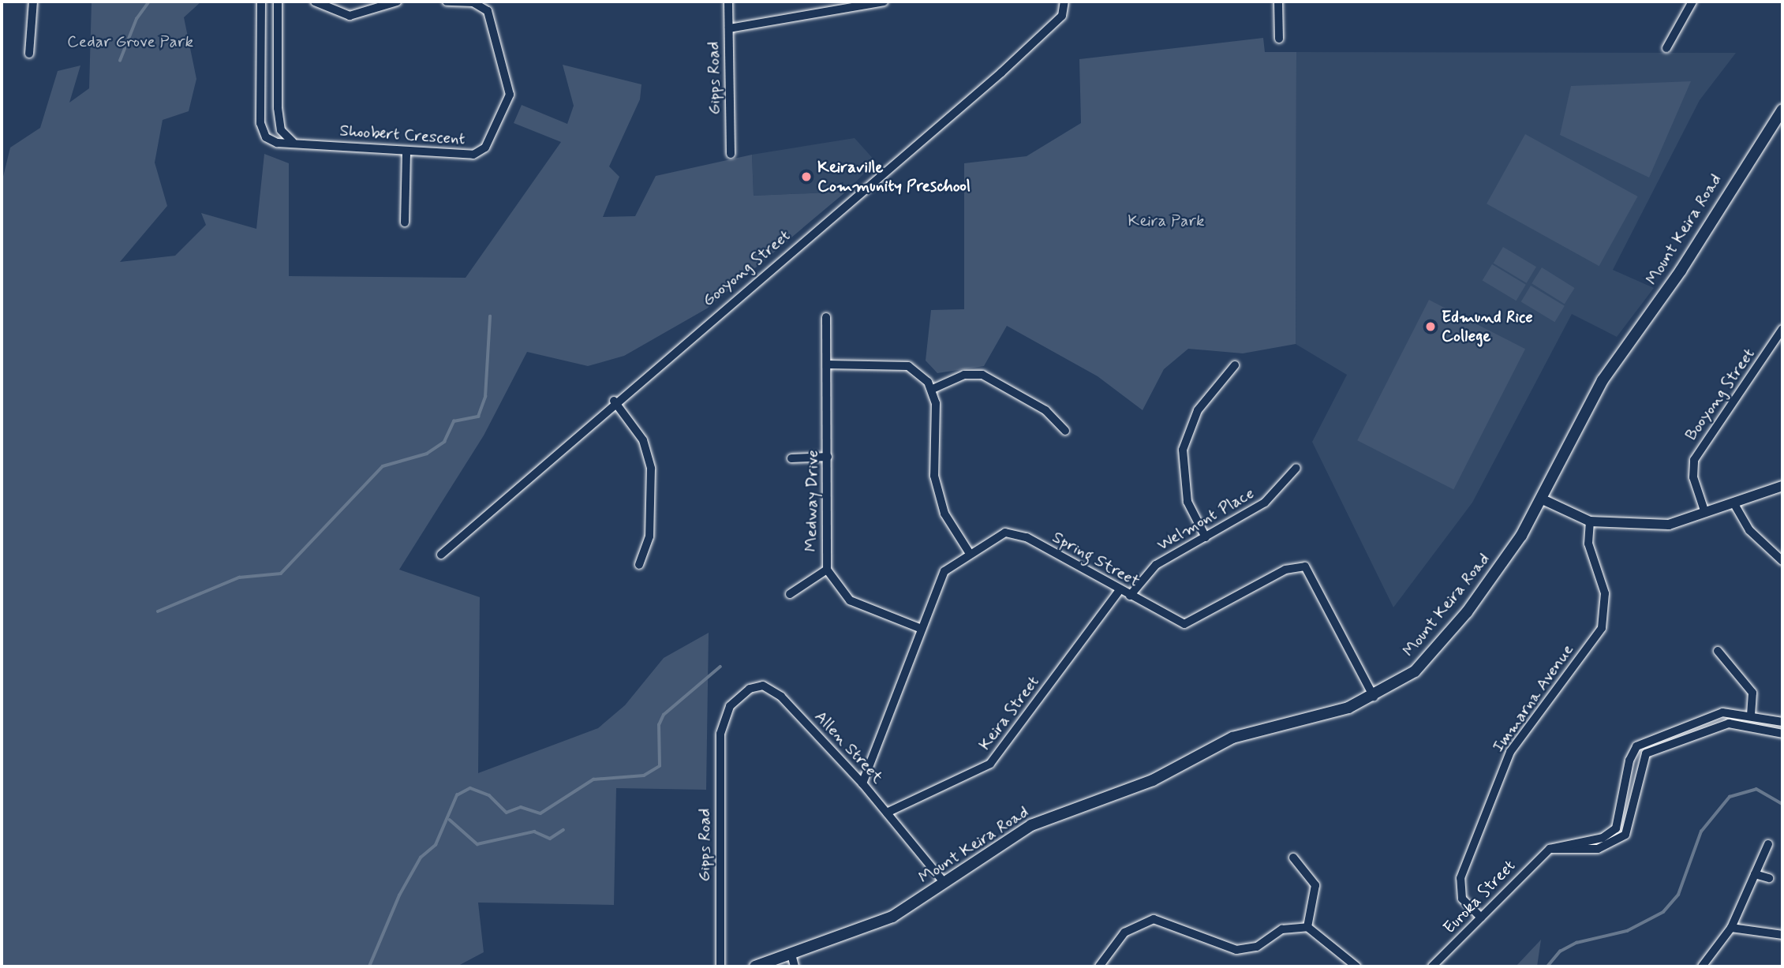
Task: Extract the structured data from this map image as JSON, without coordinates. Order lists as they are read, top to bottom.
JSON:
{
  "streets": {
    "main road": ["Mount Keira Road"],
    "street": [
      "Gipps Road",
      "Shoobert Crescent",
      "Gooyong Street",
      "Booyong Street",
      "Medway Drive",
      "Welmont Place",
      "Spring Street",
      "Immarna Avenue",
      "Keira Street",
      "Allen Street",
      "Euroka Street"
    ]
  },
  "crossings": [
    ["Gipps Road", "Allen Street"],
    ["Mount Keira Road", "Spring Street"],
    ["Mount Keira Road", "Allen Street"],
    ["Medway Drive", "Spring Street"],
    ["Welmont Place", "Spring Street"],
    ["Spring Street", "Keira Street"],
    ["Spring Street", "Allen Street"],
    ["Immarna Avenue", "Euroka Street"],
    ["Keira Street", "Allen Street"]
  ],
  "parks": ["Cedar Grove Park", "Keira Park"],
  "places": ["Keiraville Community Preschool", "Edmund Rice College"]
}
